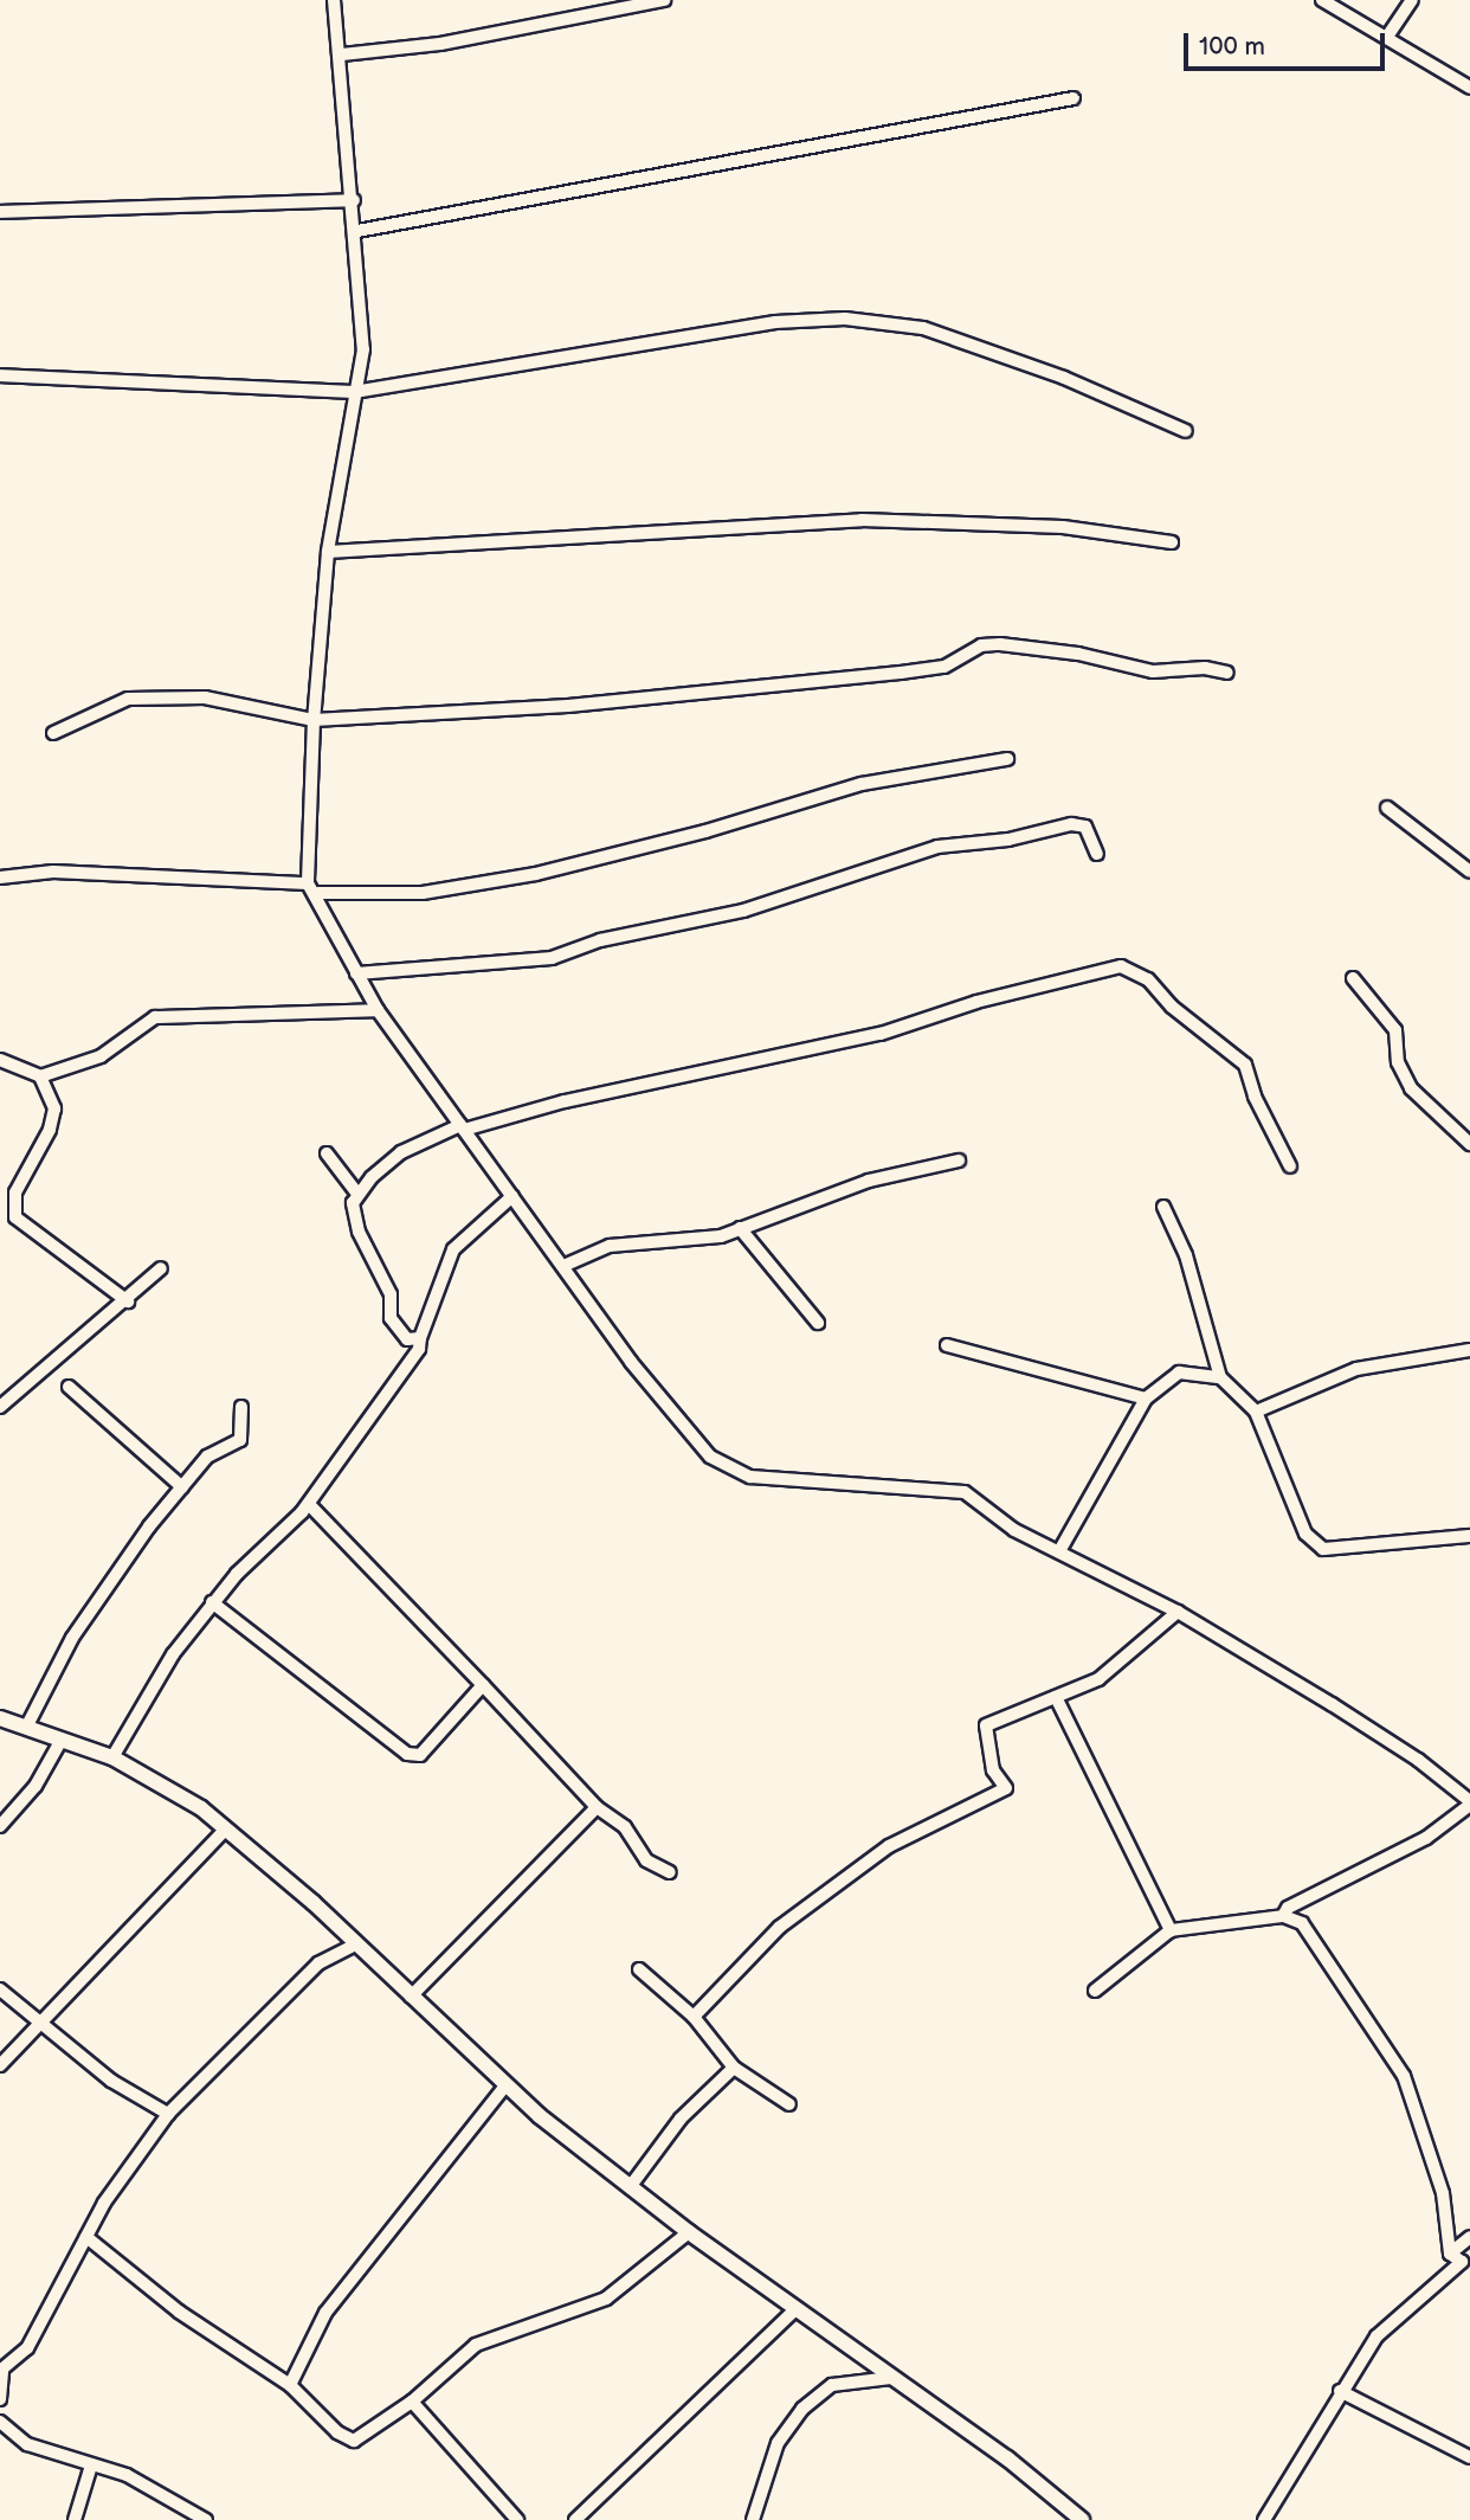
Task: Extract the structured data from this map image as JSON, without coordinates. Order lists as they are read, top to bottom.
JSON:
{
  "scale_bar": "100 m"
}
